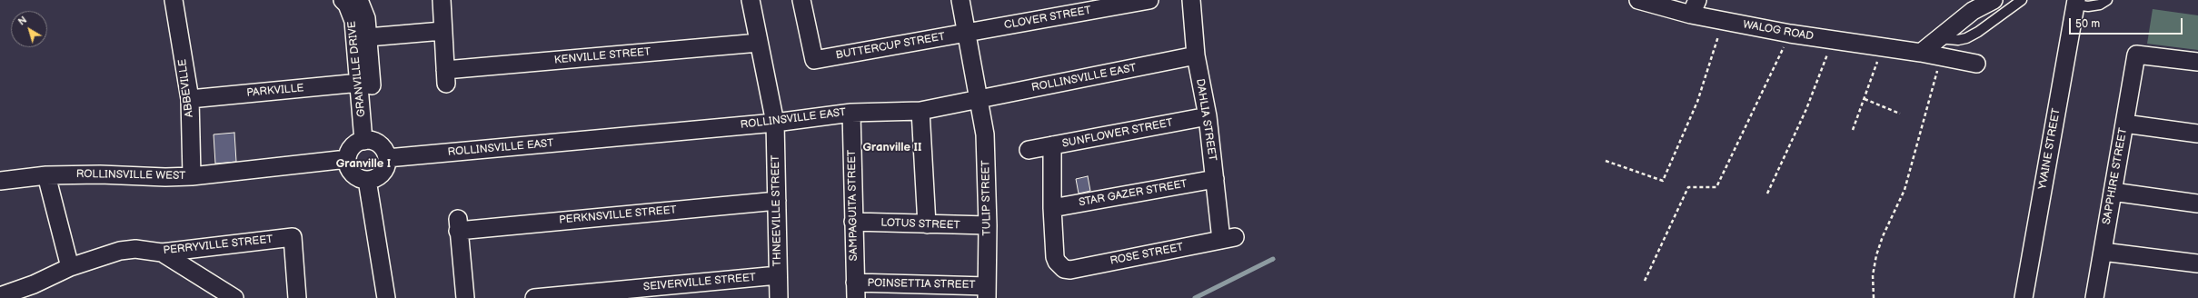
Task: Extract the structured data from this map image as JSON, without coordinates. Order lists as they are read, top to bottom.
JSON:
{
  "streets": {
    "street": [
      "CLOVER STREET",
      "WALOG ROAD",
      "BUTTERCUP STREET",
      "KENVILLE STREET",
      "GRANVILLE DRIVE",
      "ROLLINSVILLE EAST",
      "ABBEVILLE",
      "PARKVILLE",
      "DAHLIA STREET",
      "SUNFLOWER STREET",
      "YVAINE STREET",
      "ROLLINSVILLE WEST",
      "SAPPHIRE STREET",
      "STAR GAZER STREET",
      "TULIP STREET",
      "SAMPAGUITA STREET",
      "THNEEVILLE STREET",
      "PERKNSVILLE STREET",
      "LOTUS STREET",
      "PERRYVILLE STREET",
      "ROSE STREET",
      "SEIVERVILLE STREET",
      "POINSETTIA STREET"
    ]
  },
  "crossings": [
    ["CLOVER STREET", "BUTTERCUP STREET"],
    ["CLOVER STREET", "TULIP STREET"],
    ["BUTTERCUP STREET", "TULIP STREET"],
    ["KENVILLE STREET", "THNEEVILLE STREET"],
    ["GRANVILLE DRIVE", "ROLLINSVILLE EAST"],
    ["GRANVILLE DRIVE", "PARKVILLE"],
    ["GRANVILLE DRIVE", "ROLLINSVILLE WEST"],
    ["ROLLINSVILLE EAST", "DAHLIA STREET"],
    ["ROLLINSVILLE EAST", "ROLLINSVILLE WEST"],
    ["ROLLINSVILLE EAST", "TULIP STREET"],
    ["ROLLINSVILLE EAST", "SAMPAGUITA STREET"],
    ["ROLLINSVILLE EAST", "THNEEVILLE STREET"],
    ["ABBEVILLE", "PARKVILLE"],
    ["ABBEVILLE", "ROLLINSVILLE WEST"],
    ["DAHLIA STREET", "SUNFLOWER STREET"],
    ["DAHLIA STREET", "STAR GAZER STREET"],
    ["DAHLIA STREET", "ROSE STREET"],
    ["STAR GAZER STREET", "ROSE STREET"],
    ["TULIP STREET", "LOTUS STREET"],
    ["TULIP STREET", "POINSETTIA STREET"],
    ["SAMPAGUITA STREET", "LOTUS STREET"],
    ["SAMPAGUITA STREET", "POINSETTIA STREET"],
    ["THNEEVILLE STREET", "PERKNSVILLE STREET"],
    ["THNEEVILLE STREET", "SEIVERVILLE STREET"]
  ],
  "districts": ["Granville II", "Granville I"],
  "scale_bar": "50 m",
  "north": "top left"
}
